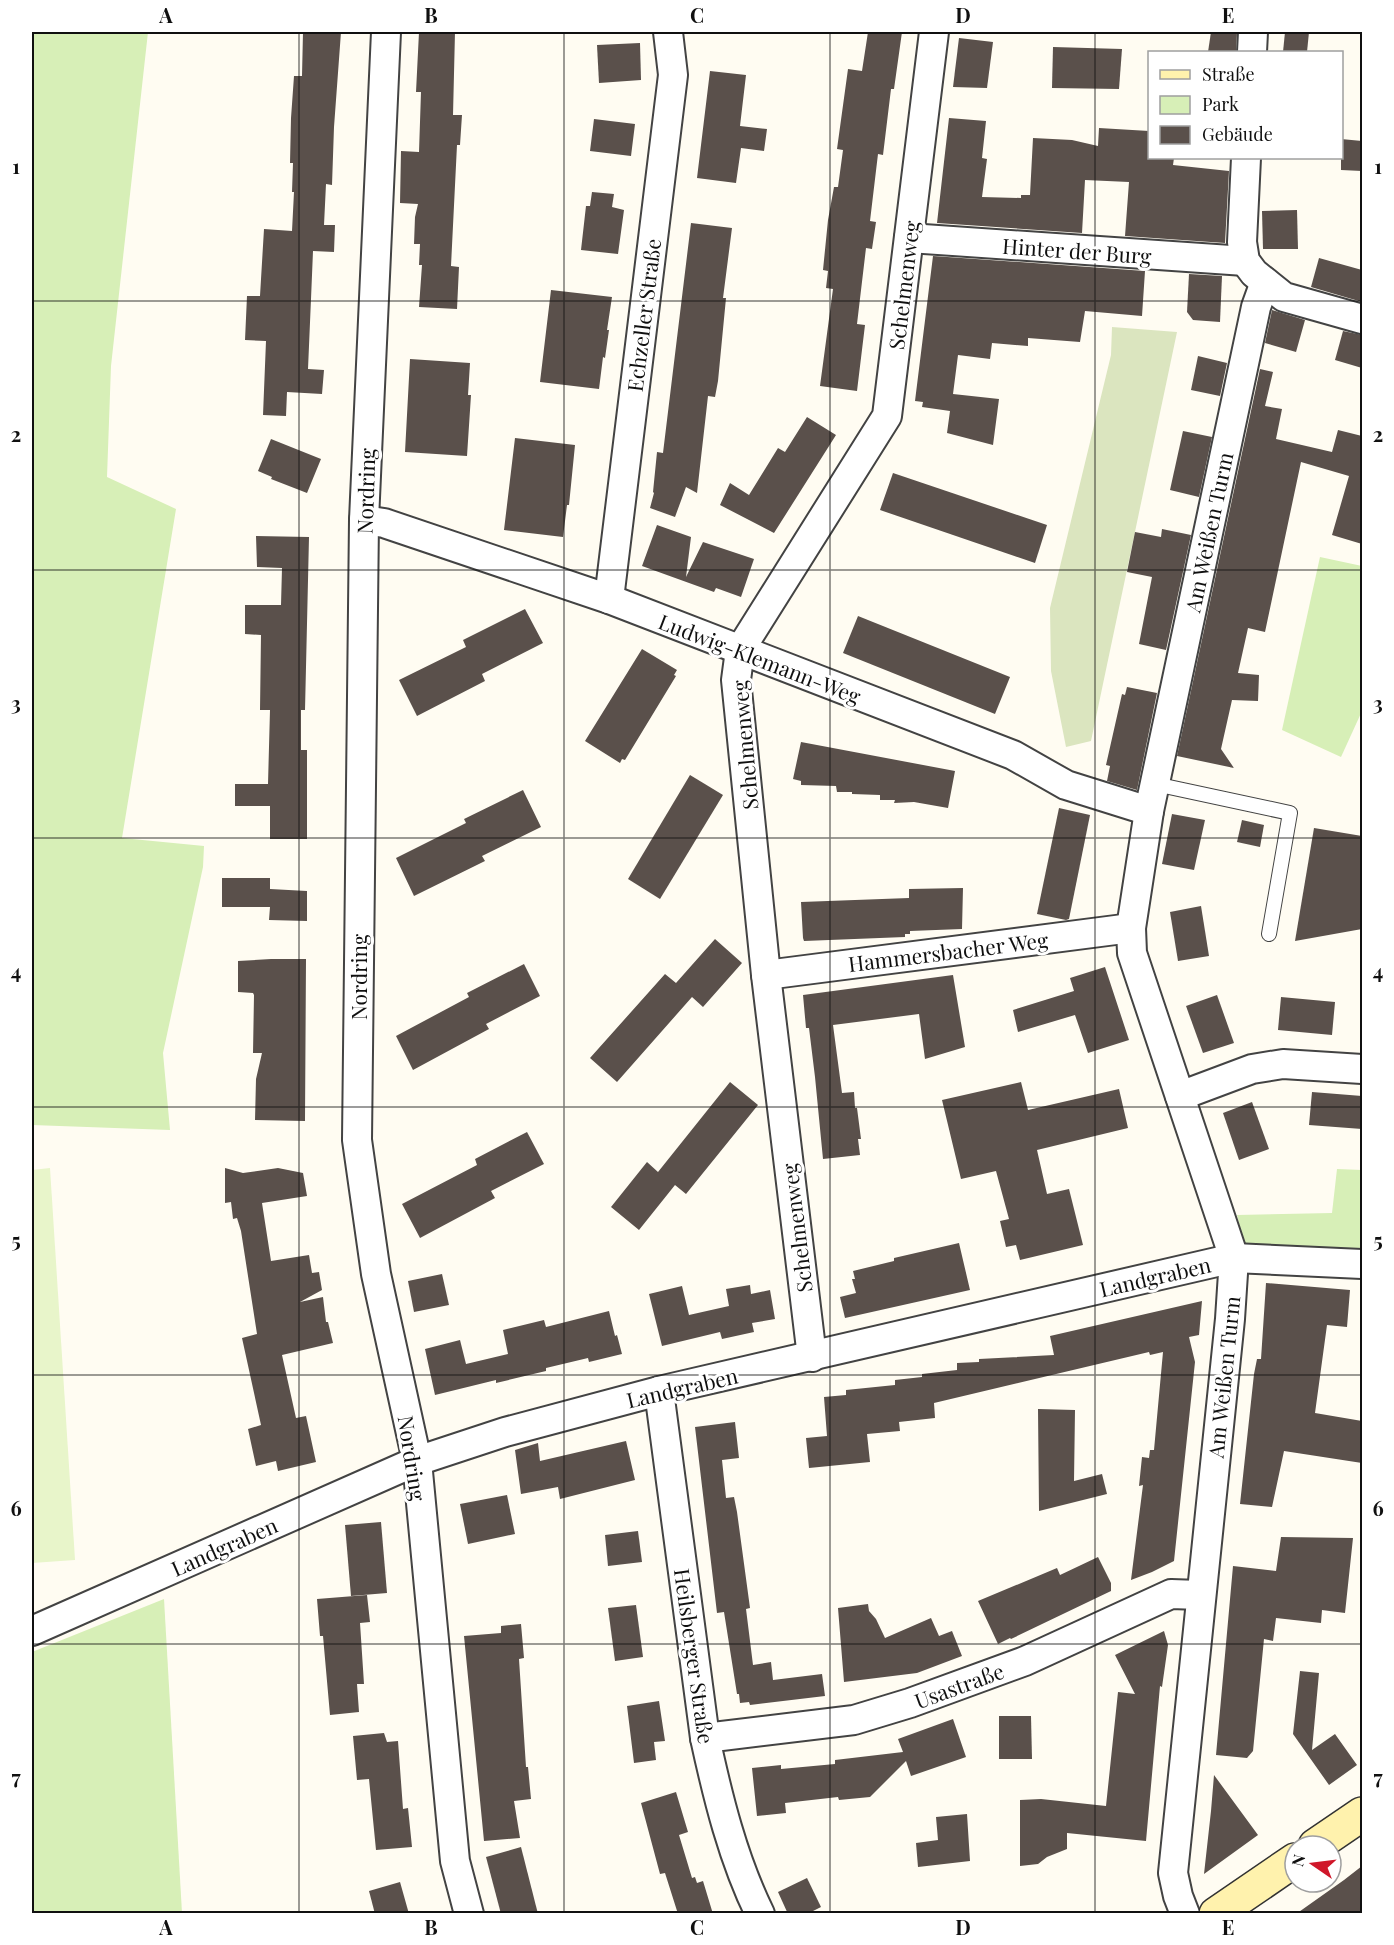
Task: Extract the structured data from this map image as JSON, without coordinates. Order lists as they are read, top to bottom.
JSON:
{
  "streets": {
    "street": [
      "Hinter der Burg",
      "Schelmenweg",
      "Echzeller Straße",
      "Nordring",
      "Am Weißen Turm",
      "Ludwig-Klemann-Weg",
      "Hammersbacher Weg",
      "Landgraben",
      "Heilsberger Straße",
      "Usastraße"
    ]
  },
  "crossings": [
    ["Hinter der Burg", "Schelmenweg"],
    ["Schelmenweg", "Ludwig-Klemann-Weg"],
    ["Schelmenweg", "Hammersbacher Weg"],
    ["Schelmenweg", "Landgraben"],
    ["Echzeller Straße", "Ludwig-Klemann-Weg"],
    ["Nordring", "Ludwig-Klemann-Weg"],
    ["Nordring", "Landgraben"],
    ["Am Weißen Turm", "Ludwig-Klemann-Weg"],
    ["Am Weißen Turm", "Hammersbacher Weg"],
    ["Am Weißen Turm", "Landgraben"],
    ["Am Weißen Turm", "Usastraße"],
    ["Landgraben", "Heilsberger Straße"],
    ["Heilsberger Straße", "Usastraße"]
  ],
  "legend": ["Straße", "Park", "Gebäude"],
  "north": "left",
  "grid": {
    "columns": [
      "A",
      "B",
      "C",
      "D",
      "E"
    ],
    "rows": [
      "1",
      "2",
      "3",
      "4",
      "5",
      "6",
      "7"
    ]
  }
}
